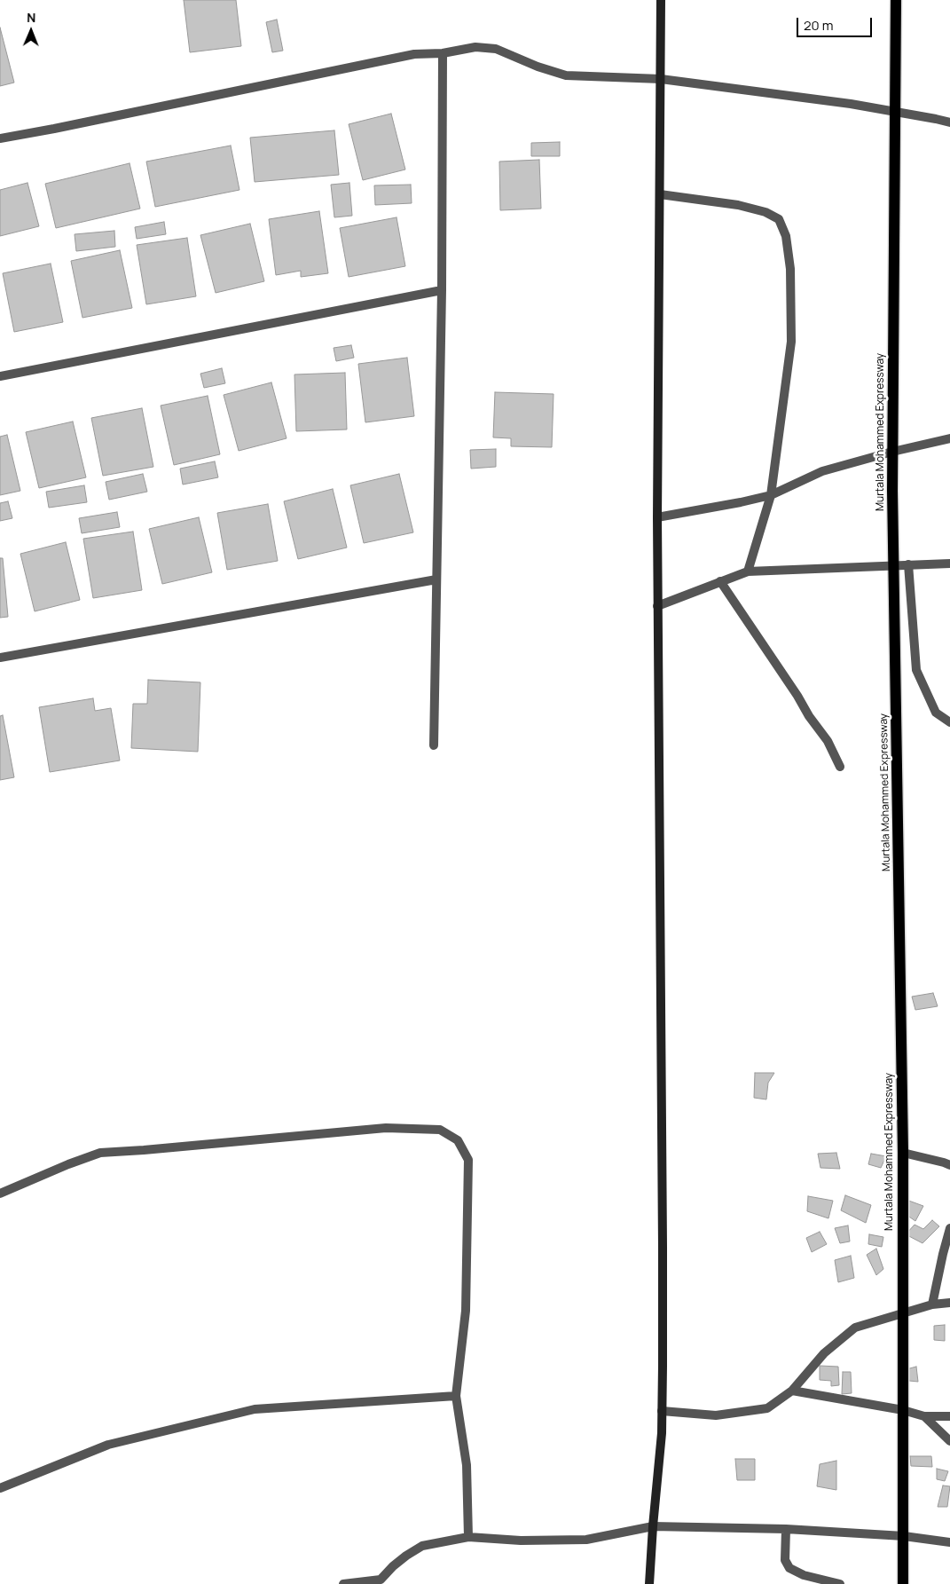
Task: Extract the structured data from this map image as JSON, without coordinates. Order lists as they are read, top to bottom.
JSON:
{
  "streets": {
    "main road": ["Murtala Mohammed Expressway"]
  },
  "scale_bar": "20 m",
  "north": "top"
}
